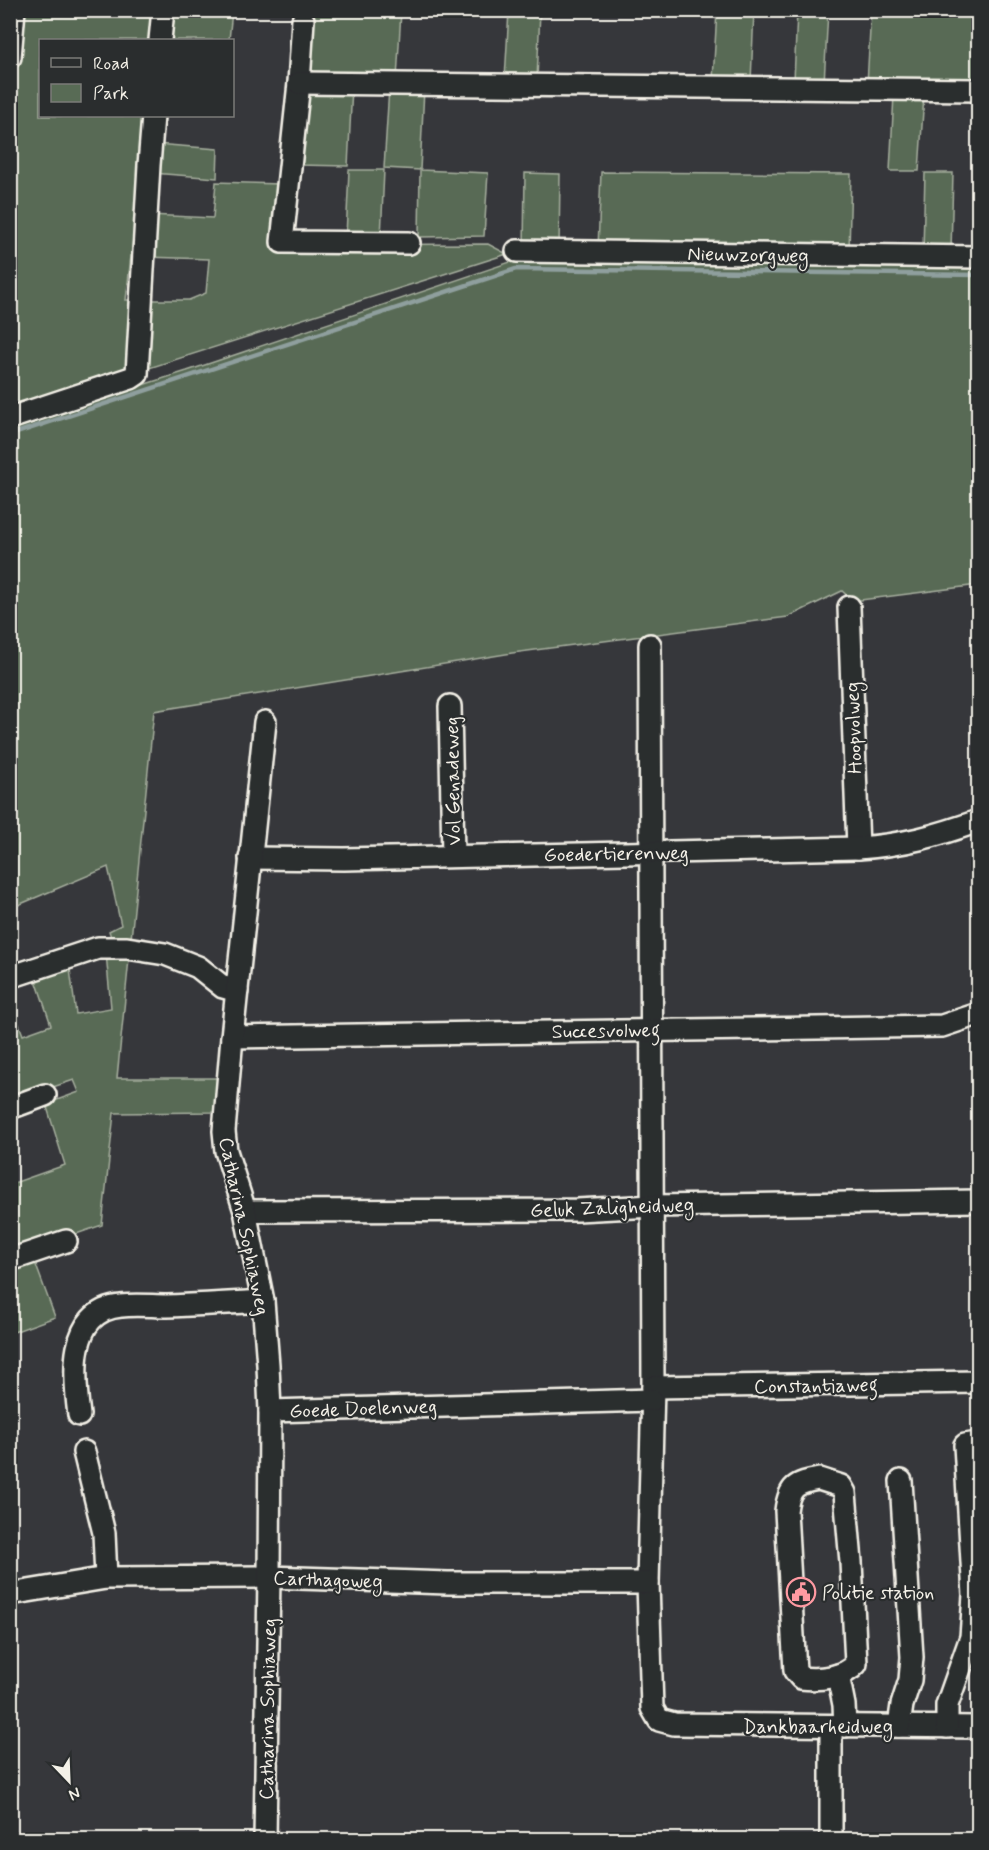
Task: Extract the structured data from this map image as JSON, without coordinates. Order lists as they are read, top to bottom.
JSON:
{
  "streets": {
    "street": [
      "Nieuwzorgweg",
      "Hoopvolweg",
      "Vol Genadeweg",
      "Goedertierenweg",
      "Succesvolweg",
      "Geluk Zaligheidweg",
      "Catharina Sophiaweg",
      "Constantiaweg",
      "Goede Doelenweg",
      "Carthagoweg",
      "Dankbaarheidweg"
    ]
  },
  "crossings": [
    ["Hoopvolweg", "Goedertierenweg"],
    ["Vol Genadeweg", "Goedertierenweg"],
    ["Goedertierenweg", "Catharina Sophiaweg"],
    ["Succesvolweg", "Catharina Sophiaweg"],
    ["Geluk Zaligheidweg", "Catharina Sophiaweg"],
    ["Catharina Sophiaweg", "Goede Doelenweg"],
    ["Catharina Sophiaweg", "Carthagoweg"],
    ["Constantiaweg", "Goede Doelenweg"],
    ["Carthagoweg", "Dankbaarheidweg"]
  ],
  "places": {
    "public building": ["Politie station"]
  },
  "legend": ["Road", "Park"],
  "north": "bottom right"
}
